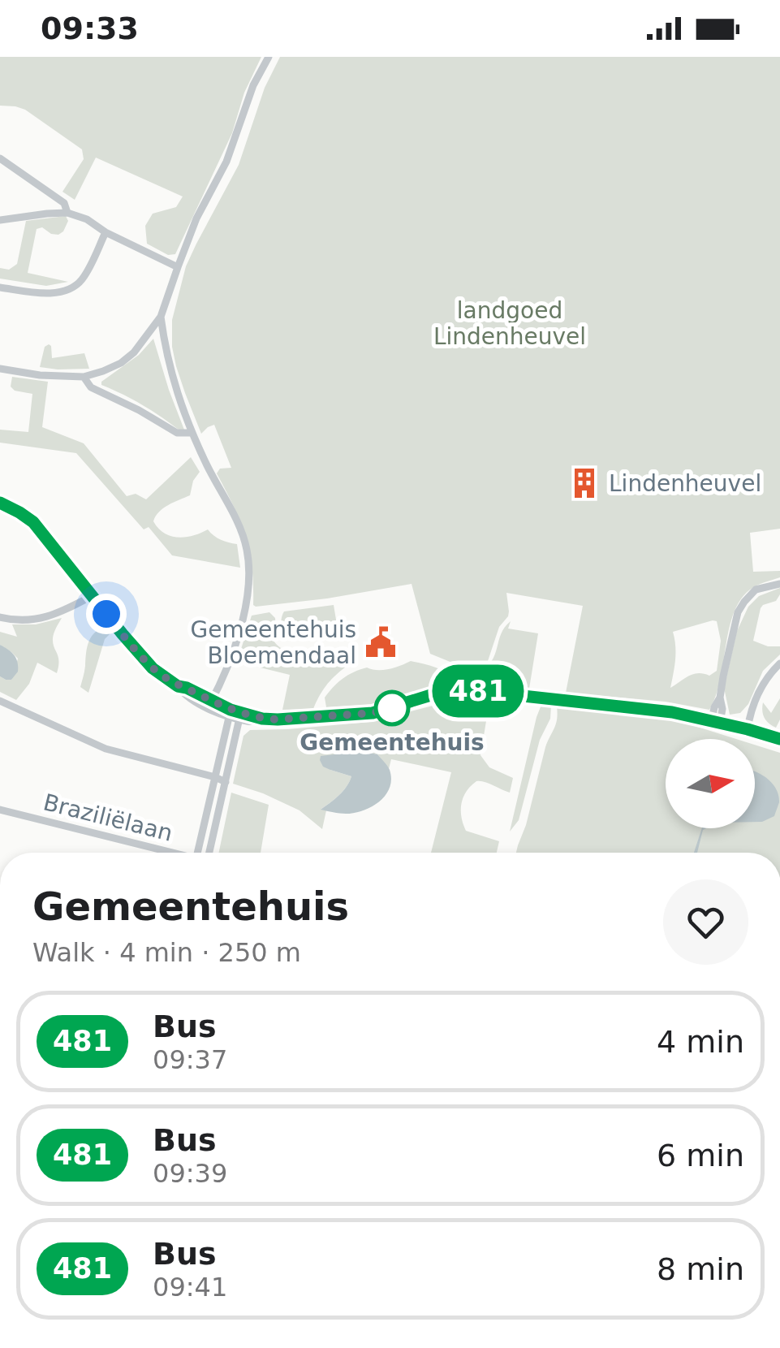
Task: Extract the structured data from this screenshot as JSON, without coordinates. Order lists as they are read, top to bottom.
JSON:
{
  "streets": {
    "street": ["Braziliëlaan"]
  },
  "parks": ["landgoed Lindenheuvel"],
  "places": {
    "building": ["Lindenheuvel"],
    "public building": ["Gemeentehuis Bloemendaal"],
    "other": ["Gemeentehuis"]
  },
  "lines": ["bus line 481"],
  "north": "right",
  "page": {
    "status": "09:33",
    "on_map": "481",
    "heading": ["Gemeentehuis", "Walk · 4 min · 250 m"],
    "list": [
      {
        "mark": "481",
        "name": "Bus",
        "note": "09:37",
        "value": "4 min"
      },
      {
        "mark": "481",
        "name": "Bus",
        "note": "09:39",
        "value": "6 min"
      },
      {
        "mark": "481",
        "name": "Bus",
        "note": "09:41",
        "value": "8 min"
      }
    ]
  }
}
